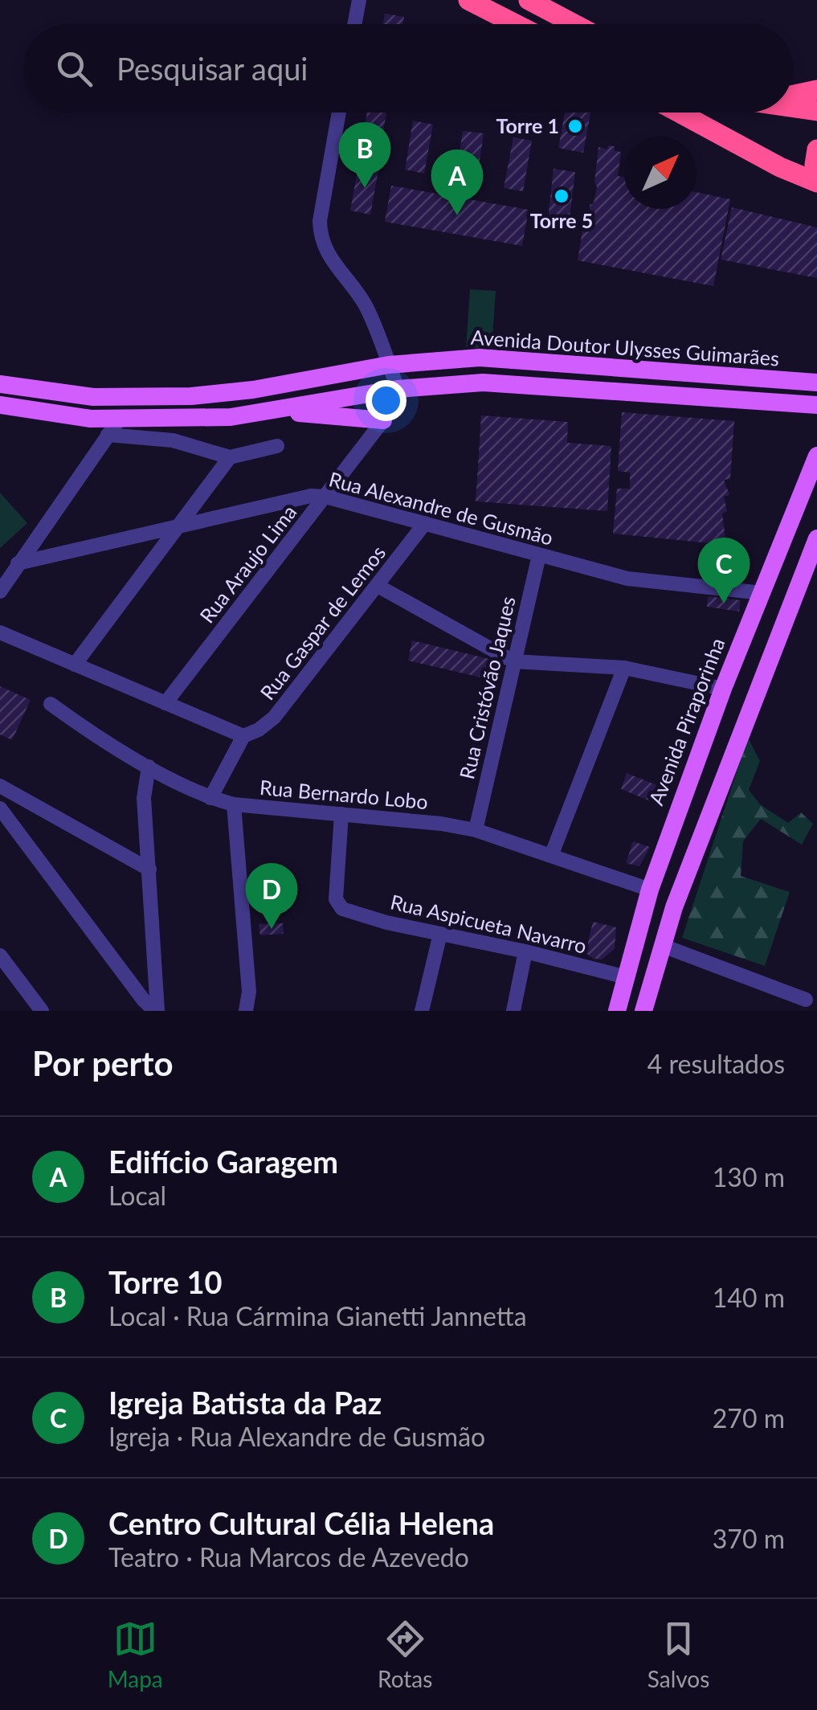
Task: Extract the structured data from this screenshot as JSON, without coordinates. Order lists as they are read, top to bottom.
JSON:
{
  "streets": {
    "main road": ["Avenida Doutor Ulysses Guimarães", "Avenida Piraporinha"],
    "street": [
      "Rua Alexandre de Gusmão",
      "Rua Araujo Lima",
      "Rua Gaspar de Lemos",
      "Rua Cristóvão Jaques",
      "Rua Bernardo Lobo",
      "Rua Aspicueta Navarro"
    ]
  },
  "crossings": [
    ["Rua Alexandre de Gusmão", "Rua Araujo Lima"],
    ["Rua Alexandre de Gusmão", "Rua Gaspar de Lemos"],
    ["Rua Alexandre de Gusmão", "Rua Cristóvão Jaques"],
    ["Rua Alexandre de Gusmão", "Avenida Piraporinha"],
    ["Rua Gaspar de Lemos", "Rua Bernardo Lobo"],
    ["Rua Cristóvão Jaques", "Rua Bernardo Lobo"],
    ["Avenida Piraporinha", "Rua Bernardo Lobo"],
    ["Avenida Piraporinha", "Rua Aspicueta Navarro"],
    ["Rua Bernardo Lobo", "Rua Aspicueta Navarro"]
  ],
  "places": ["Torre 1", "Torre 5"],
  "north": "top right",
  "page": {
    "search": "Pesquisar aqui",
    "pins": [
      "B",
      "A",
      "C",
      "D"
    ],
    "heading": ["Por perto", "4 resultados"],
    "list": [
      {
        "mark": "A",
        "name": "Edifício Garagem",
        "note": "Local",
        "value": "130 m"
      },
      {
        "mark": "B",
        "name": "Torre 10",
        "note": "Local · Rua Cármina Gianetti Jannetta",
        "value": "140 m"
      },
      {
        "mark": "C",
        "name": "Igreja Batista da Paz",
        "note": "Igreja · Rua Alexandre de Gusmão",
        "value": "270 m"
      },
      {
        "mark": "D",
        "name": "Centro Cultural Célia Helena",
        "note": "Teatro · Rua Marcos de Azevedo",
        "value": "370 m"
      }
    ],
    "nav": ["Mapa", "Rotas", "Salvos"]
  }
}
